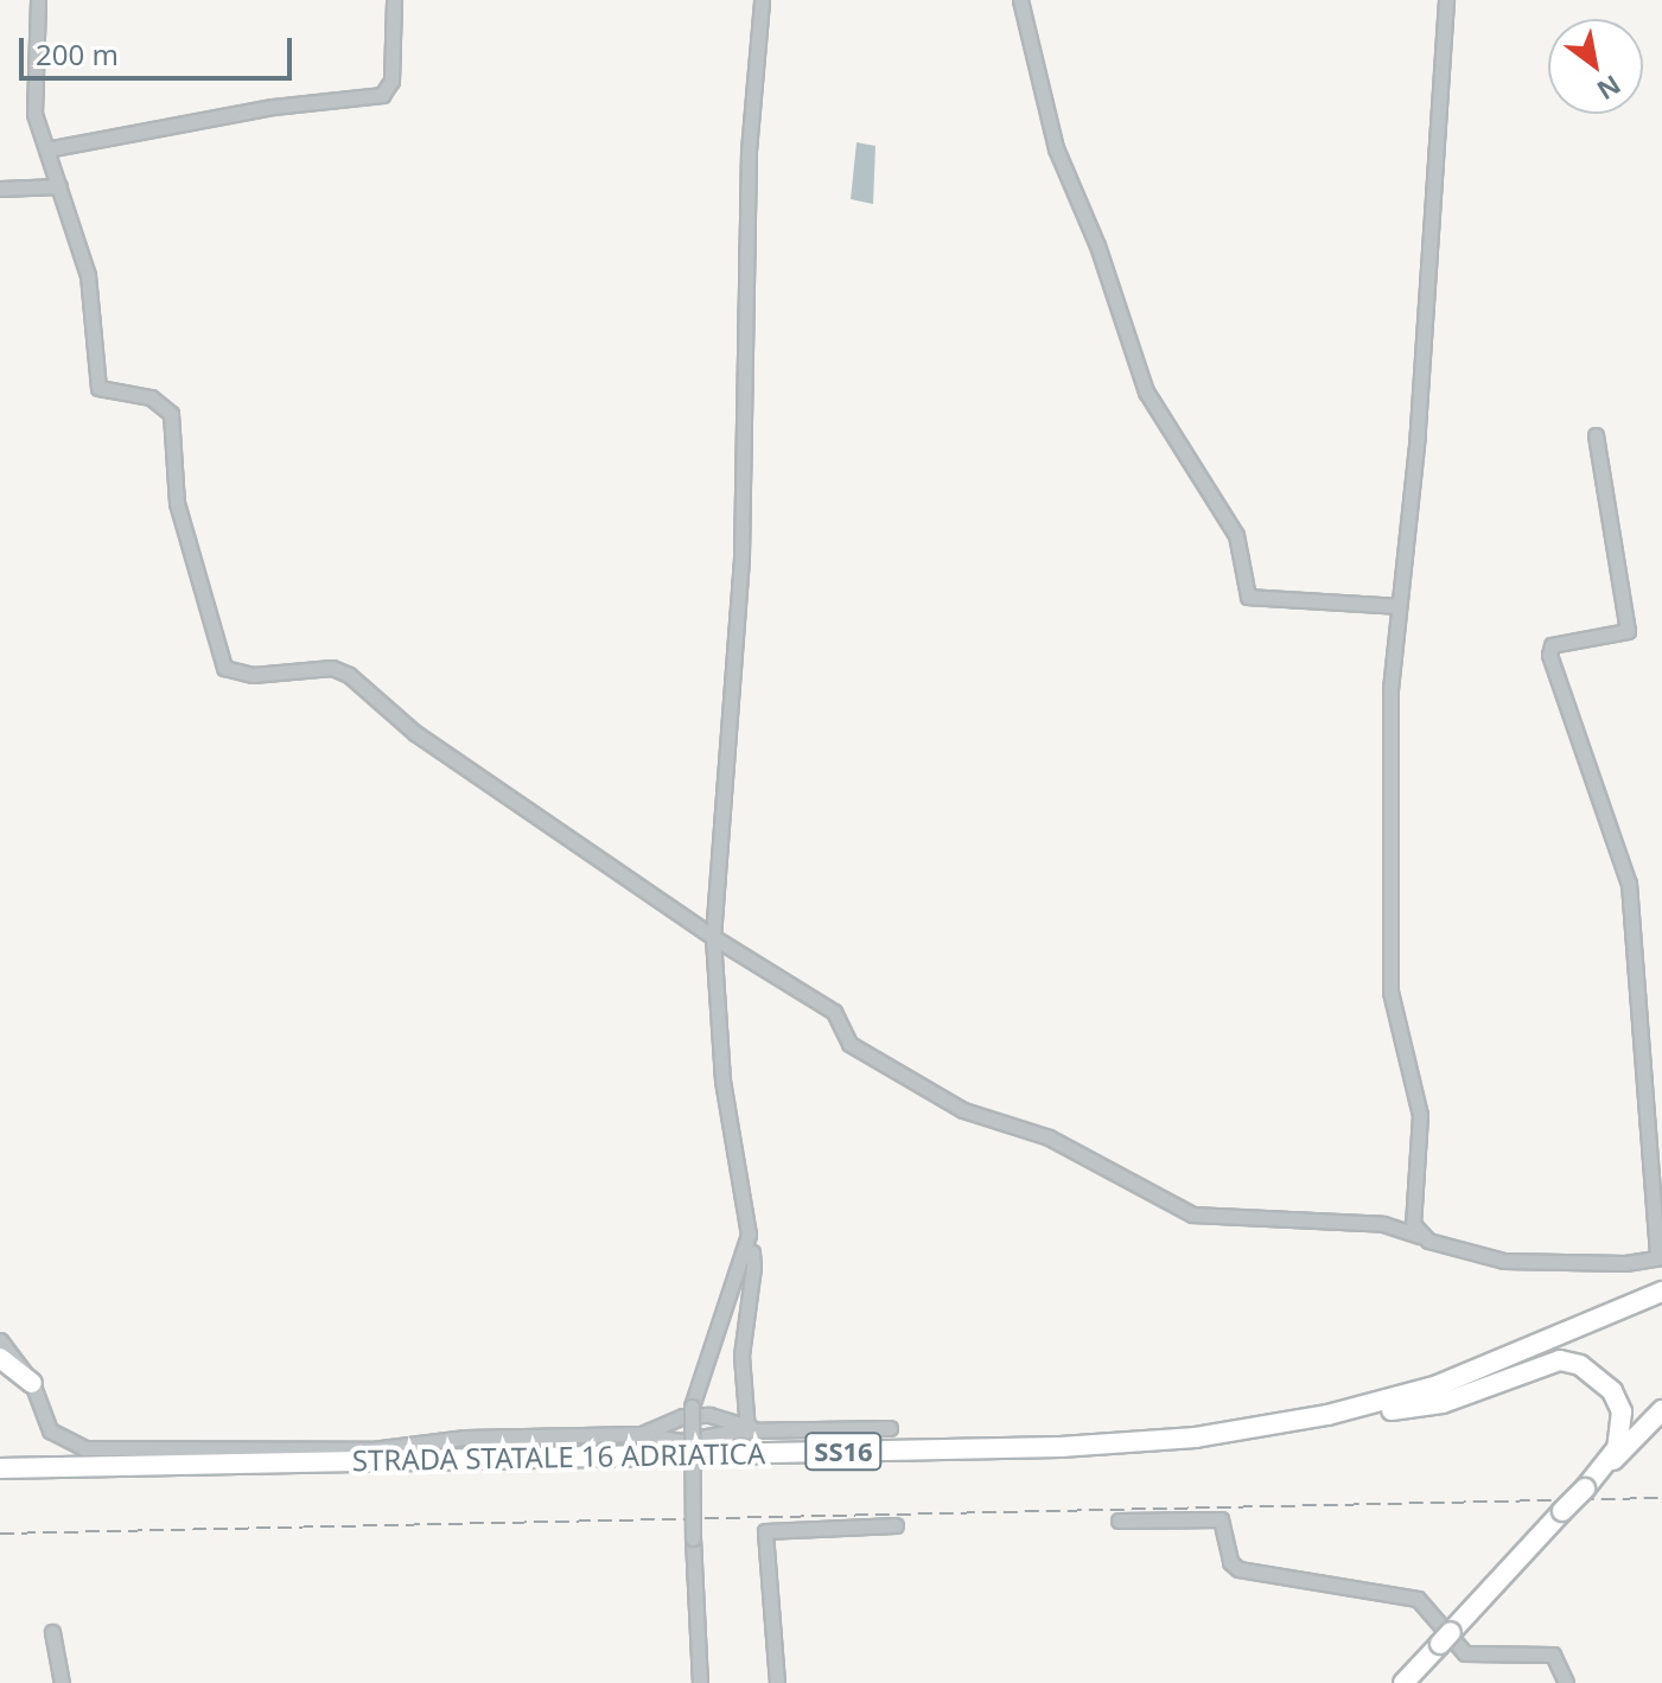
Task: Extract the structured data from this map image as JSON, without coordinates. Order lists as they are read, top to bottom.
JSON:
{
  "streets": {
    "highway": ["SS16", "STRADA STATALE 16 ADRIATICA"]
  },
  "scale_bar": "200 m",
  "north": "bottom right"
}
